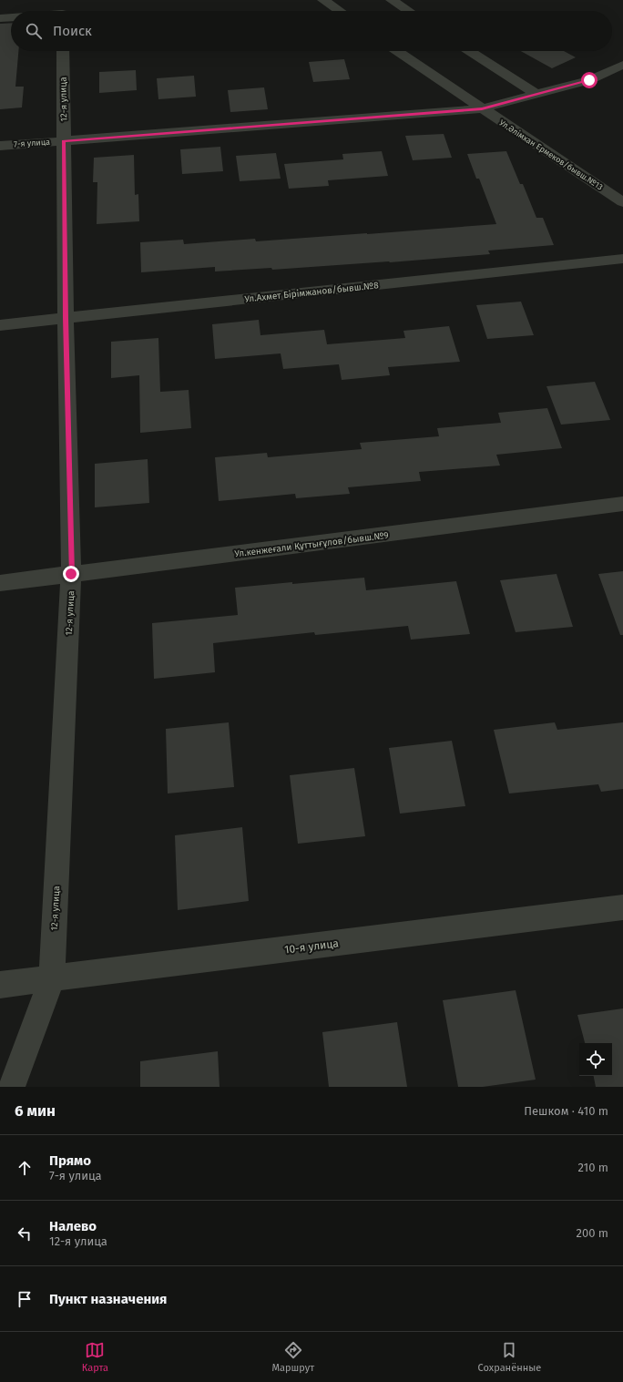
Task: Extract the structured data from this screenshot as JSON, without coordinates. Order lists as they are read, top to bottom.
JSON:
{
  "streets": {
    "street": [
      "12-я улица",
      "7-я улица",
      "Ул.Әлімхан Ермеков/бывш.№13",
      "Ул.Ахмет Бірімжанов/бывш.№8",
      "Ул.кенжеғали Құттығұлов/бывш.№9",
      "10-я улица"
    ]
  },
  "crossings": [
    ["12-я улица", "7-я улица"],
    ["12-я улица", "Ул.Ахмет Бірімжанов/бывш.№8"],
    ["12-я улица", "Ул.кенжеғали Құттығұлов/бывш.№9"],
    ["12-я улица", "10-я улица"],
    ["7-я улица", "Ул.Әлімхан Ермеков/бывш.№13"]
  ],
  "page": {
    "search": "Поиск",
    "heading": ["6 мин", "Пешком · 410 m"],
    "list": [
      ["Прямо", "7-я улица", "210 m"],
      ["Налево", "12-я улица", "200 m"],
      "Пункт назначения"
    ],
    "nav": ["Карта", "Маршрут", "Сохранённые"]
  }
}
